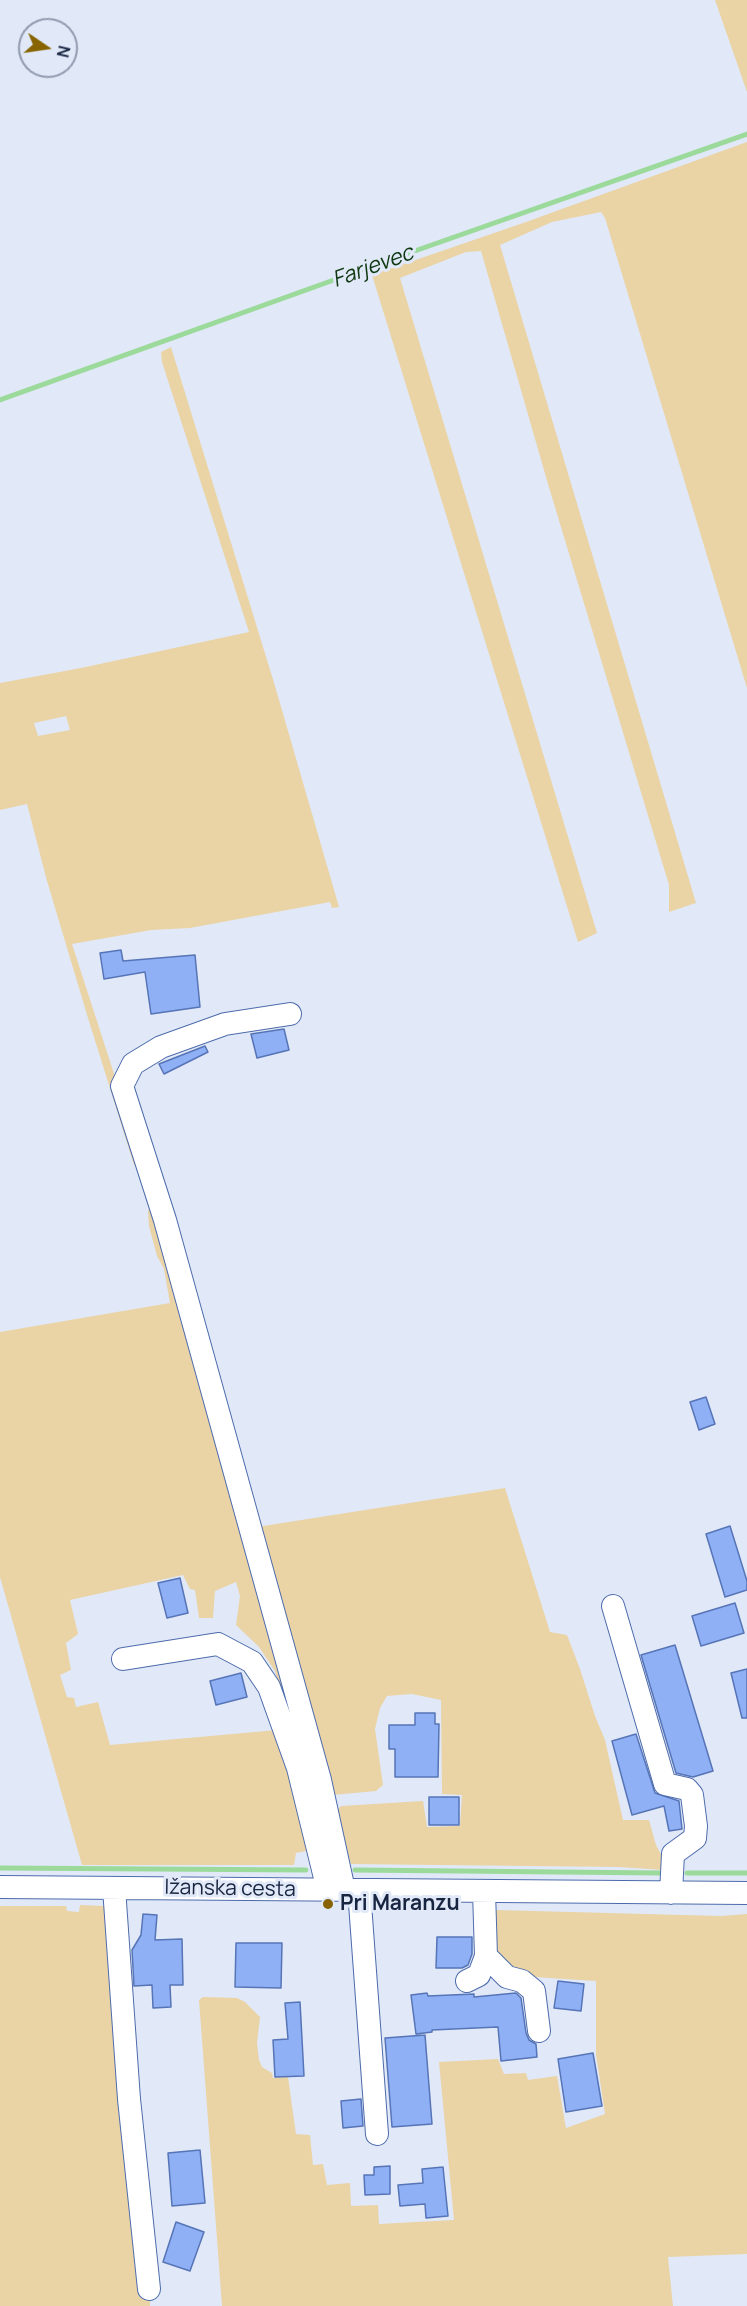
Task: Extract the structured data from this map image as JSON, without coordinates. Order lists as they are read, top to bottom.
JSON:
{
  "streets": {
    "street": ["Ižanska cesta"]
  },
  "water": ["Farjevec"],
  "places": ["Pri Maranzu"],
  "north": "right"
}
